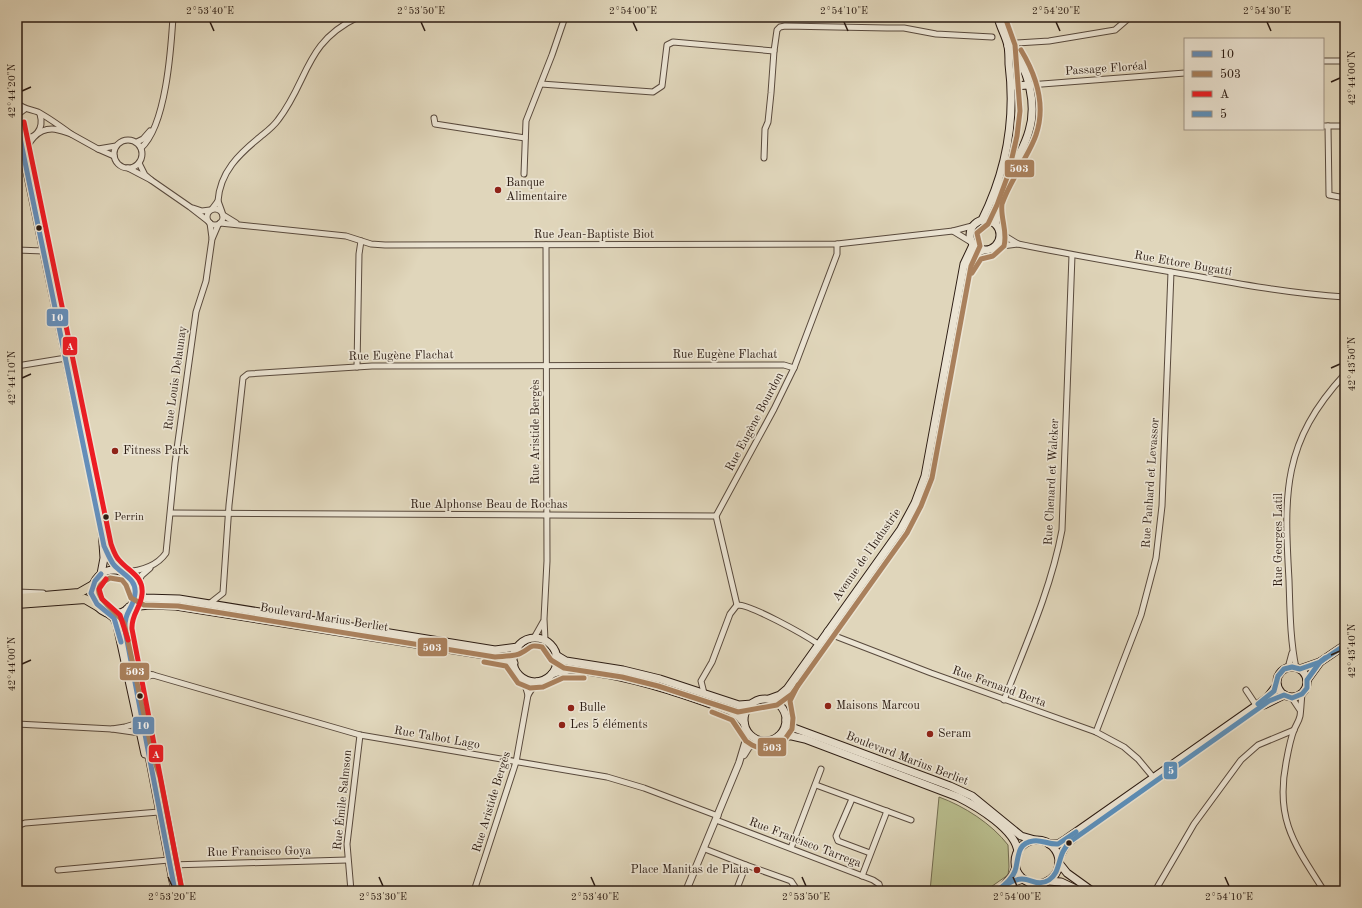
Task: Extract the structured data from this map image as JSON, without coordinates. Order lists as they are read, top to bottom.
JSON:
{
  "streets": {
    "main road": ["Avenue de l'Industrie", "Boulevard Marius Berliet"],
    "street": [
      "Passage Floréal",
      "Rue Jean-Baptiste Biot",
      "Rue Ettore Bugatti",
      "Rue Eugène Flachat",
      "Rue Louis Delaunay",
      "Rue Eugène Bourdon",
      "Rue Aristide Bergès",
      "Rue Chenard et Walcker",
      "Rue Panhard et Levassor",
      "Rue Alphonse Beau de Rochas",
      "Rue Georges Latil",
      "Rue Fernand Berta",
      "Rue Talbot Lago",
      "Rue Émile Salmson",
      "Rue Francisco Tarrega",
      "Rue Francisco Goya"
    ]
  },
  "crossings": [
    ["Rue Jean-Baptiste Biot", "Rue Ettore Bugatti"],
    ["Rue Jean-Baptiste Biot", "Rue Louis Delaunay"],
    ["Rue Jean-Baptiste Biot", "Rue Eugène Bourdon"],
    ["Rue Jean-Baptiste Biot", "Rue Aristide Bergès"],
    ["Rue Jean-Baptiste Biot", "Avenue de l'Industrie"],
    ["Rue Ettore Bugatti", "Rue Chenard et Walcker"],
    ["Rue Ettore Bugatti", "Rue Panhard et Levassor"],
    ["Rue Ettore Bugatti", "Avenue de l'Industrie"],
    ["Rue Eugène Flachat", "Rue Eugène Bourdon"],
    ["Rue Eugène Flachat", "Rue Aristide Bergès"],
    ["Rue Eugène Flachat", "Rue Alphonse Beau de Rochas"],
    ["Rue Eugène Flachat", "Boulevard Marius Berliet"],
    ["Rue Louis Delaunay", "Rue Alphonse Beau de Rochas"],
    ["Rue Louis Delaunay", "Boulevard Marius Berliet"],
    ["Rue Eugène Bourdon", "Rue Alphonse Beau de Rochas"],
    ["Rue Aristide Bergès", "Rue Alphonse Beau de Rochas"],
    ["Rue Aristide Bergès", "Boulevard Marius Berliet"],
    ["Rue Aristide Bergès", "Rue Talbot Lago"],
    ["Rue Chenard et Walcker", "Rue Fernand Berta"],
    ["Rue Panhard et Levassor", "Rue Fernand Berta"],
    ["Avenue de l'Industrie", "Boulevard Marius Berliet"],
    ["Avenue de l'Industrie", "Rue Fernand Berta"],
    ["Rue Talbot Lago", "Rue Émile Salmson"],
    ["Rue Talbot Lago", "Rue Francisco Tarrega"],
    ["Rue Émile Salmson", "Rue Francisco Goya"]
  ],
  "places": [
    "Banque Alimentaire",
    "Fitness Park",
    "Perrin",
    "Maisons Marcou",
    "Bulle",
    "Les 5 éléments",
    "Seram",
    "Place Manitas de Plata"
  ],
  "lines": [
    "transit line 503",
    "transit line A",
    "transit line 10",
    "transit line 5"
  ],
  "legend": [
    "10",
    "503",
    "A",
    "5"
  ],
  "coordinates": [
    "2°53'40\"E",
    "2°53'50\"E",
    "2°54'00\"E",
    "2°54'10\"E",
    "2°54'20\"E",
    "2°54'30\"E",
    "42°44'00\"N",
    "42°44'20\"N",
    "42°43'50\"N",
    "42°44'10\"N",
    "42°43'40\"N",
    "2°53'20\"E",
    "2°53'30\"E"
  ]
}
